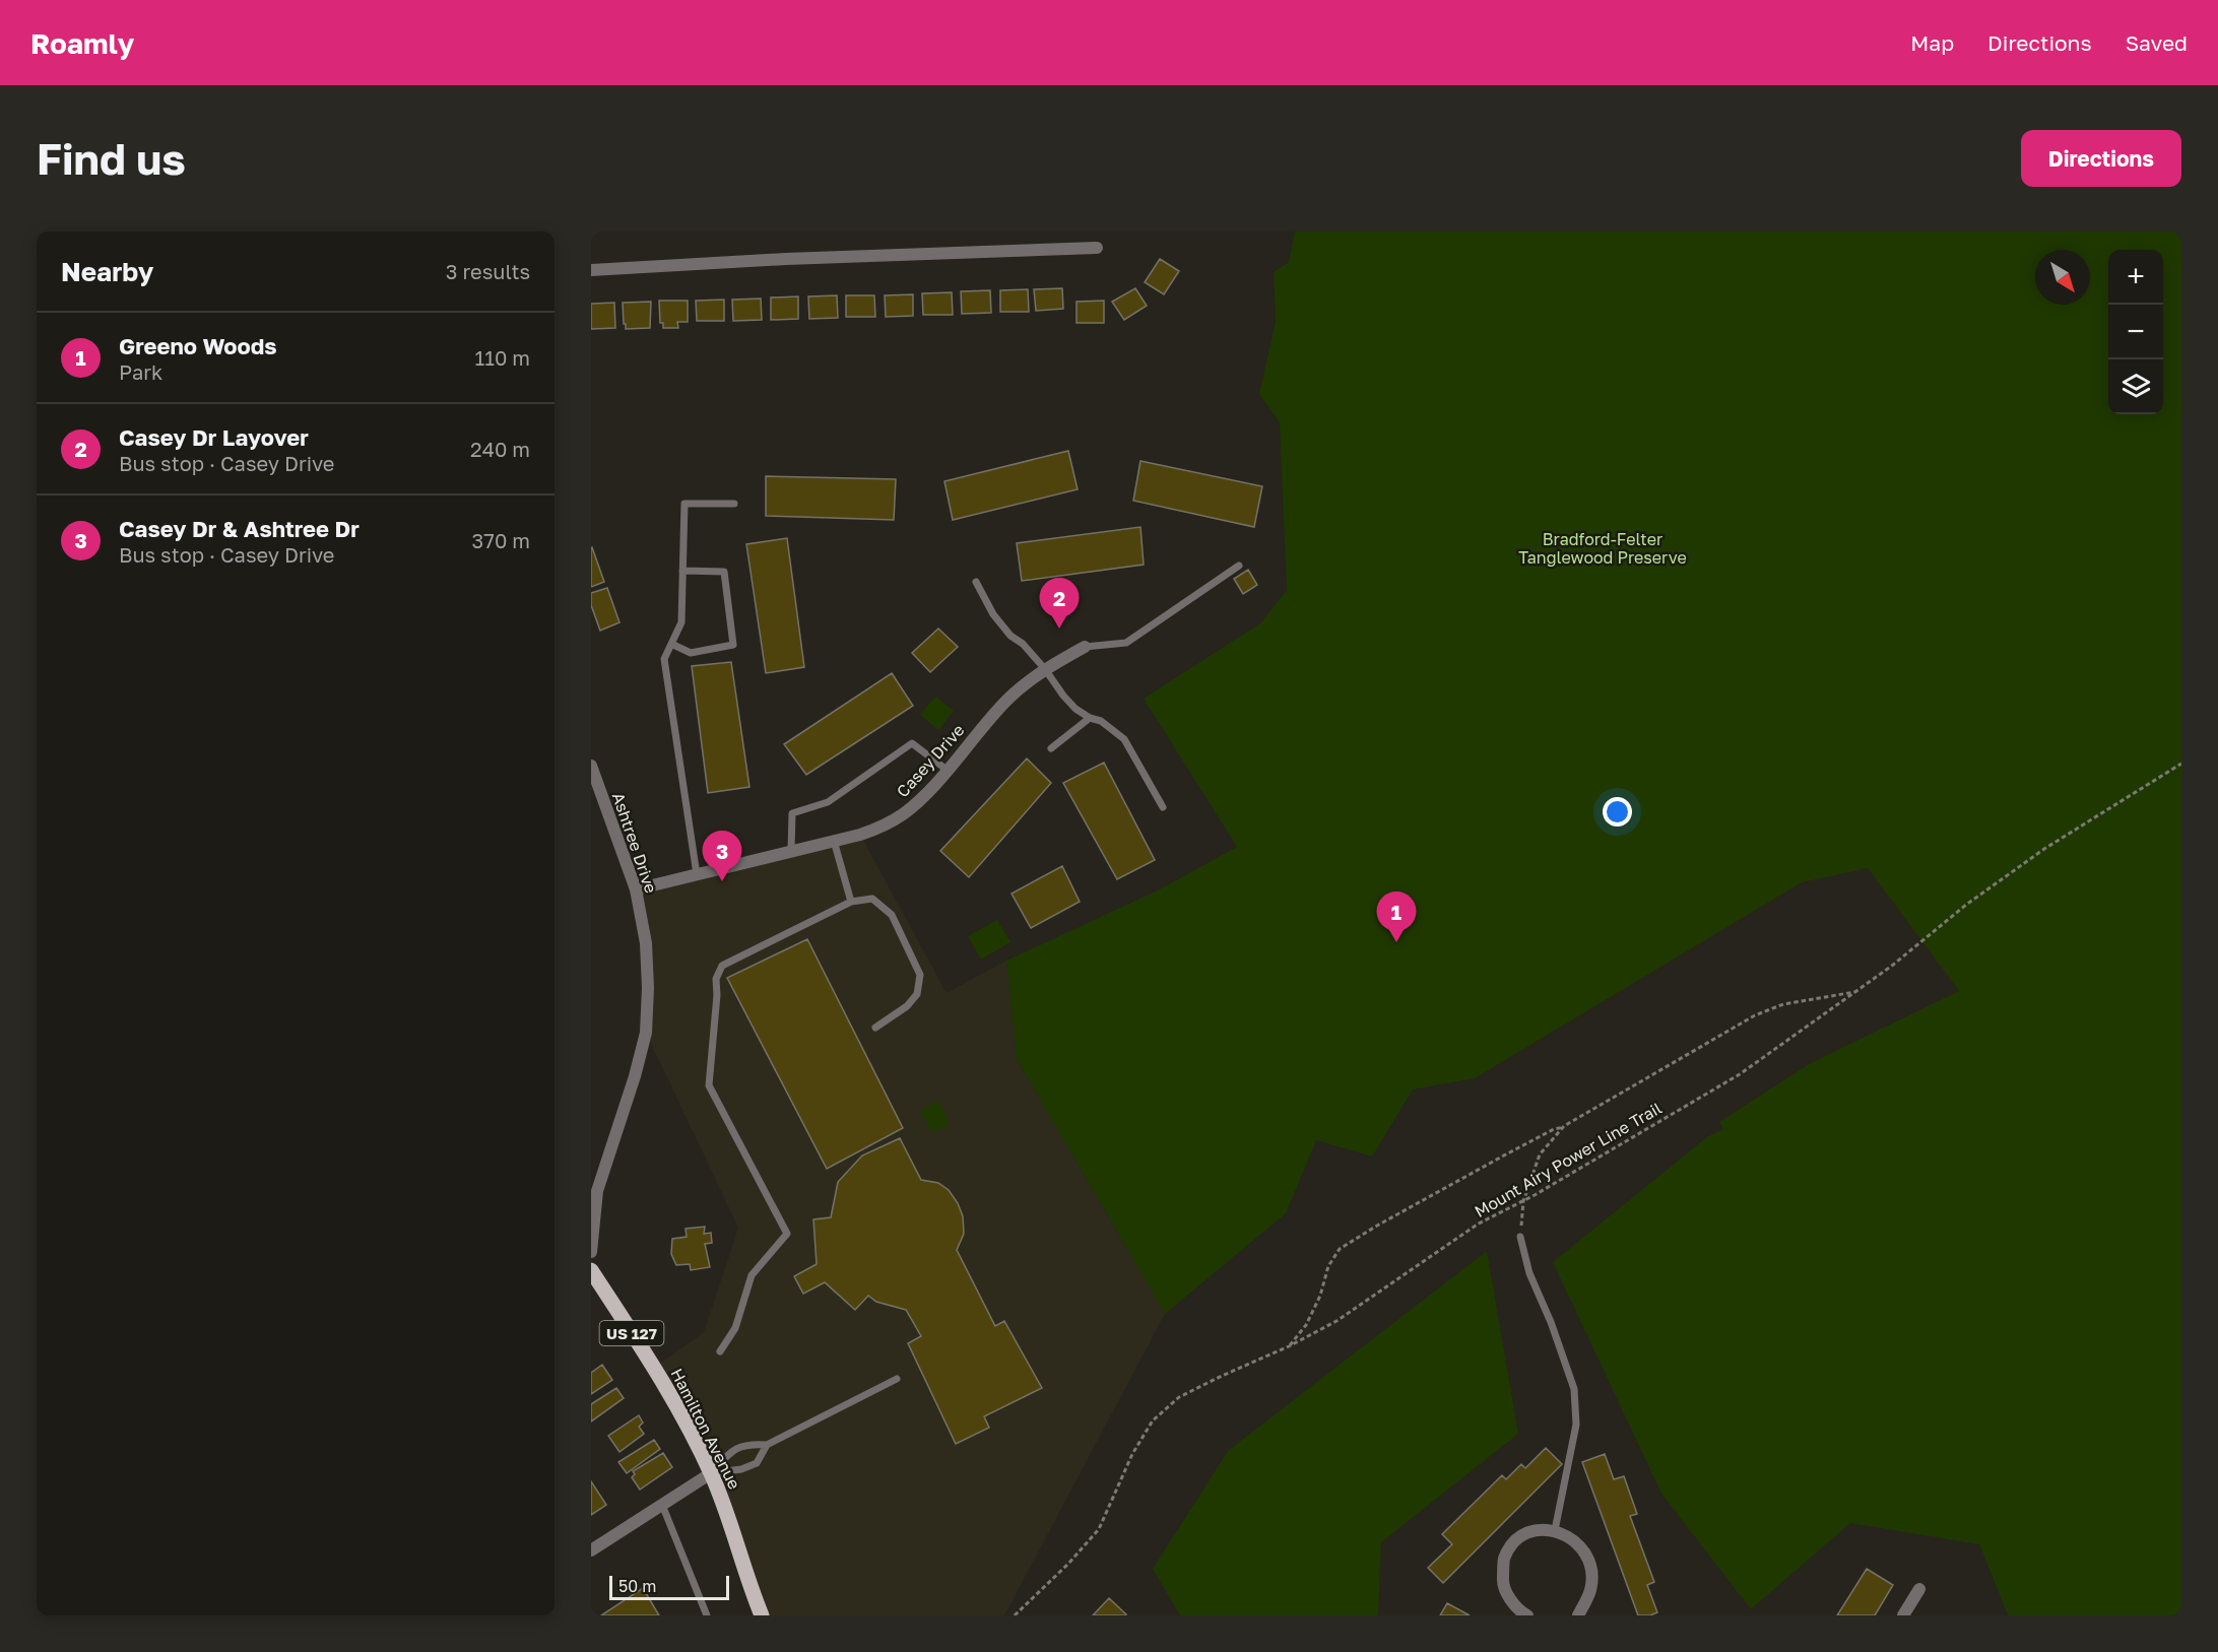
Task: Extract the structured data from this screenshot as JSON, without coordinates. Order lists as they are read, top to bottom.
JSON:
{
  "streets": {
    "main road": ["US 127", "Hamilton Avenue"],
    "street": ["Casey Drive", "Ashtree Drive"],
    "path": ["Mount Airy Power Line Trail"]
  },
  "crossings": [
    ["Casey Drive", "Ashtree Drive"]
  ],
  "parks": ["Bradford-Felter Tanglewood Preserve"],
  "scale_bar": "50 m",
  "north": "bottom right",
  "page": {
    "header": "Roamly",
    "nav": ["Map", "Directions", "Saved"],
    "buttons": "Directions",
    "title": "Find us",
    "heading": ["Nearby", "3 results"],
    "map_buttons": ["+", "−"],
    "list": [
      {
        "mark": "1",
        "name": "Greeno Woods",
        "note": "Park",
        "value": "110 m"
      },
      {
        "mark": "2",
        "name": "Casey Dr Layover",
        "note": "Bus stop · Casey Drive",
        "value": "240 m"
      },
      {
        "mark": "3",
        "name": "Casey Dr & Ashtree Dr",
        "note": "Bus stop · Casey Drive",
        "value": "370 m"
      }
    ],
    "pins": ["2", "3", "1"],
    "scale": "50 m"
  }
}
